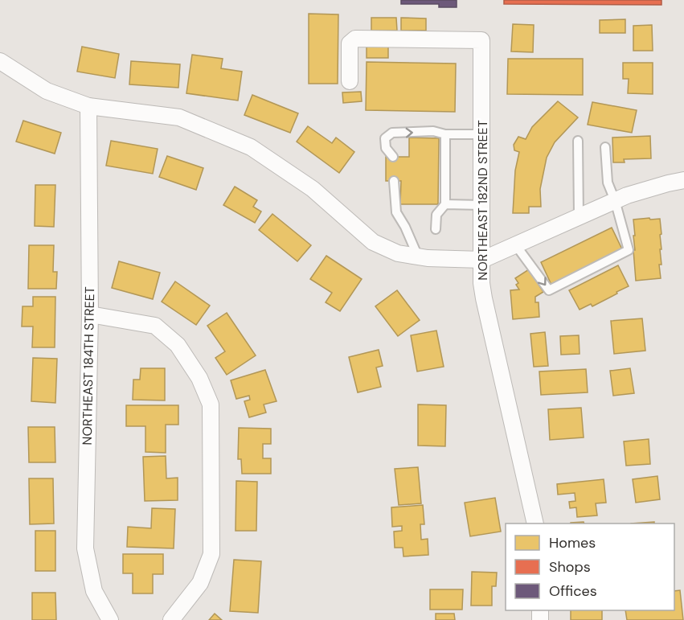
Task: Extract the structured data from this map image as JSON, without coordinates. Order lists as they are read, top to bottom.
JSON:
{
  "streets": {
    "street": ["NORTHEAST 182ND STREET", "NORTHEAST 184TH STREET"]
  },
  "legend": ["Homes", "Shops", "Offices"]
}
